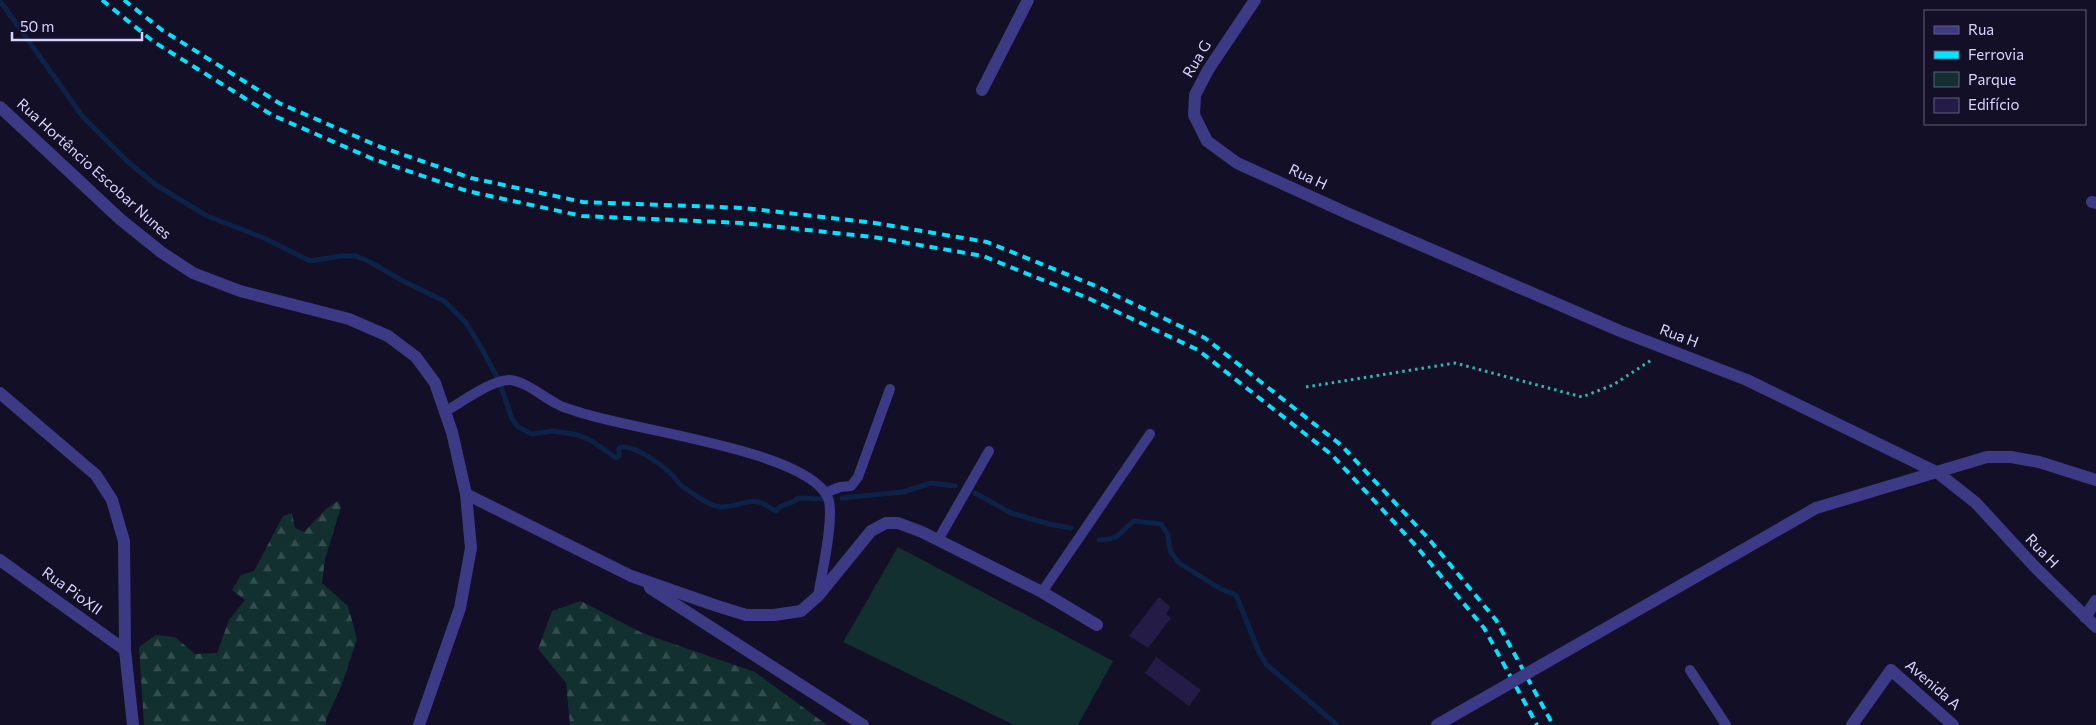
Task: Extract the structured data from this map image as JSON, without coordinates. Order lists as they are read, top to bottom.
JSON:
{
  "streets": {
    "street": [
      "Rua G",
      "Rua Hortêncio Escobar Nunes",
      "Rua H",
      "Rua PioXII",
      "Avenida A"
    ]
  },
  "crossings": [
    ["Rua G", "Rua H"]
  ],
  "legend": [
    "Rua",
    "Ferrovia",
    "Parque",
    "Edifício"
  ],
  "scale_bar": "50 m"
}
